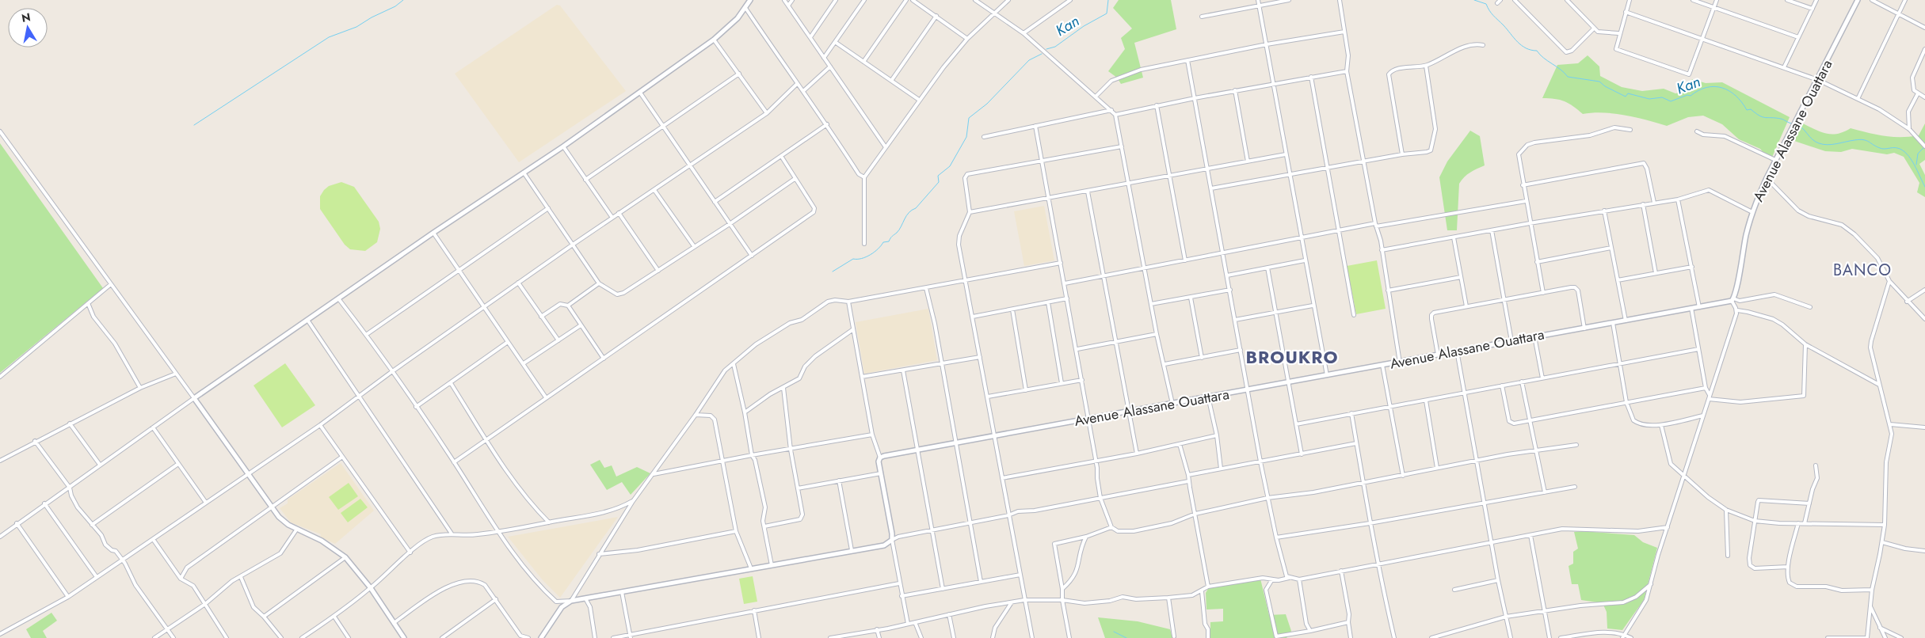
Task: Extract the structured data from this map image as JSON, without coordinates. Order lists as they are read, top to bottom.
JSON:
{
  "streets": {
    "street": ["Avenue Alassane Ouattara"]
  },
  "districts": ["BANCO", "BROUKRO"],
  "water": ["Kan"],
  "north": "top"
}
